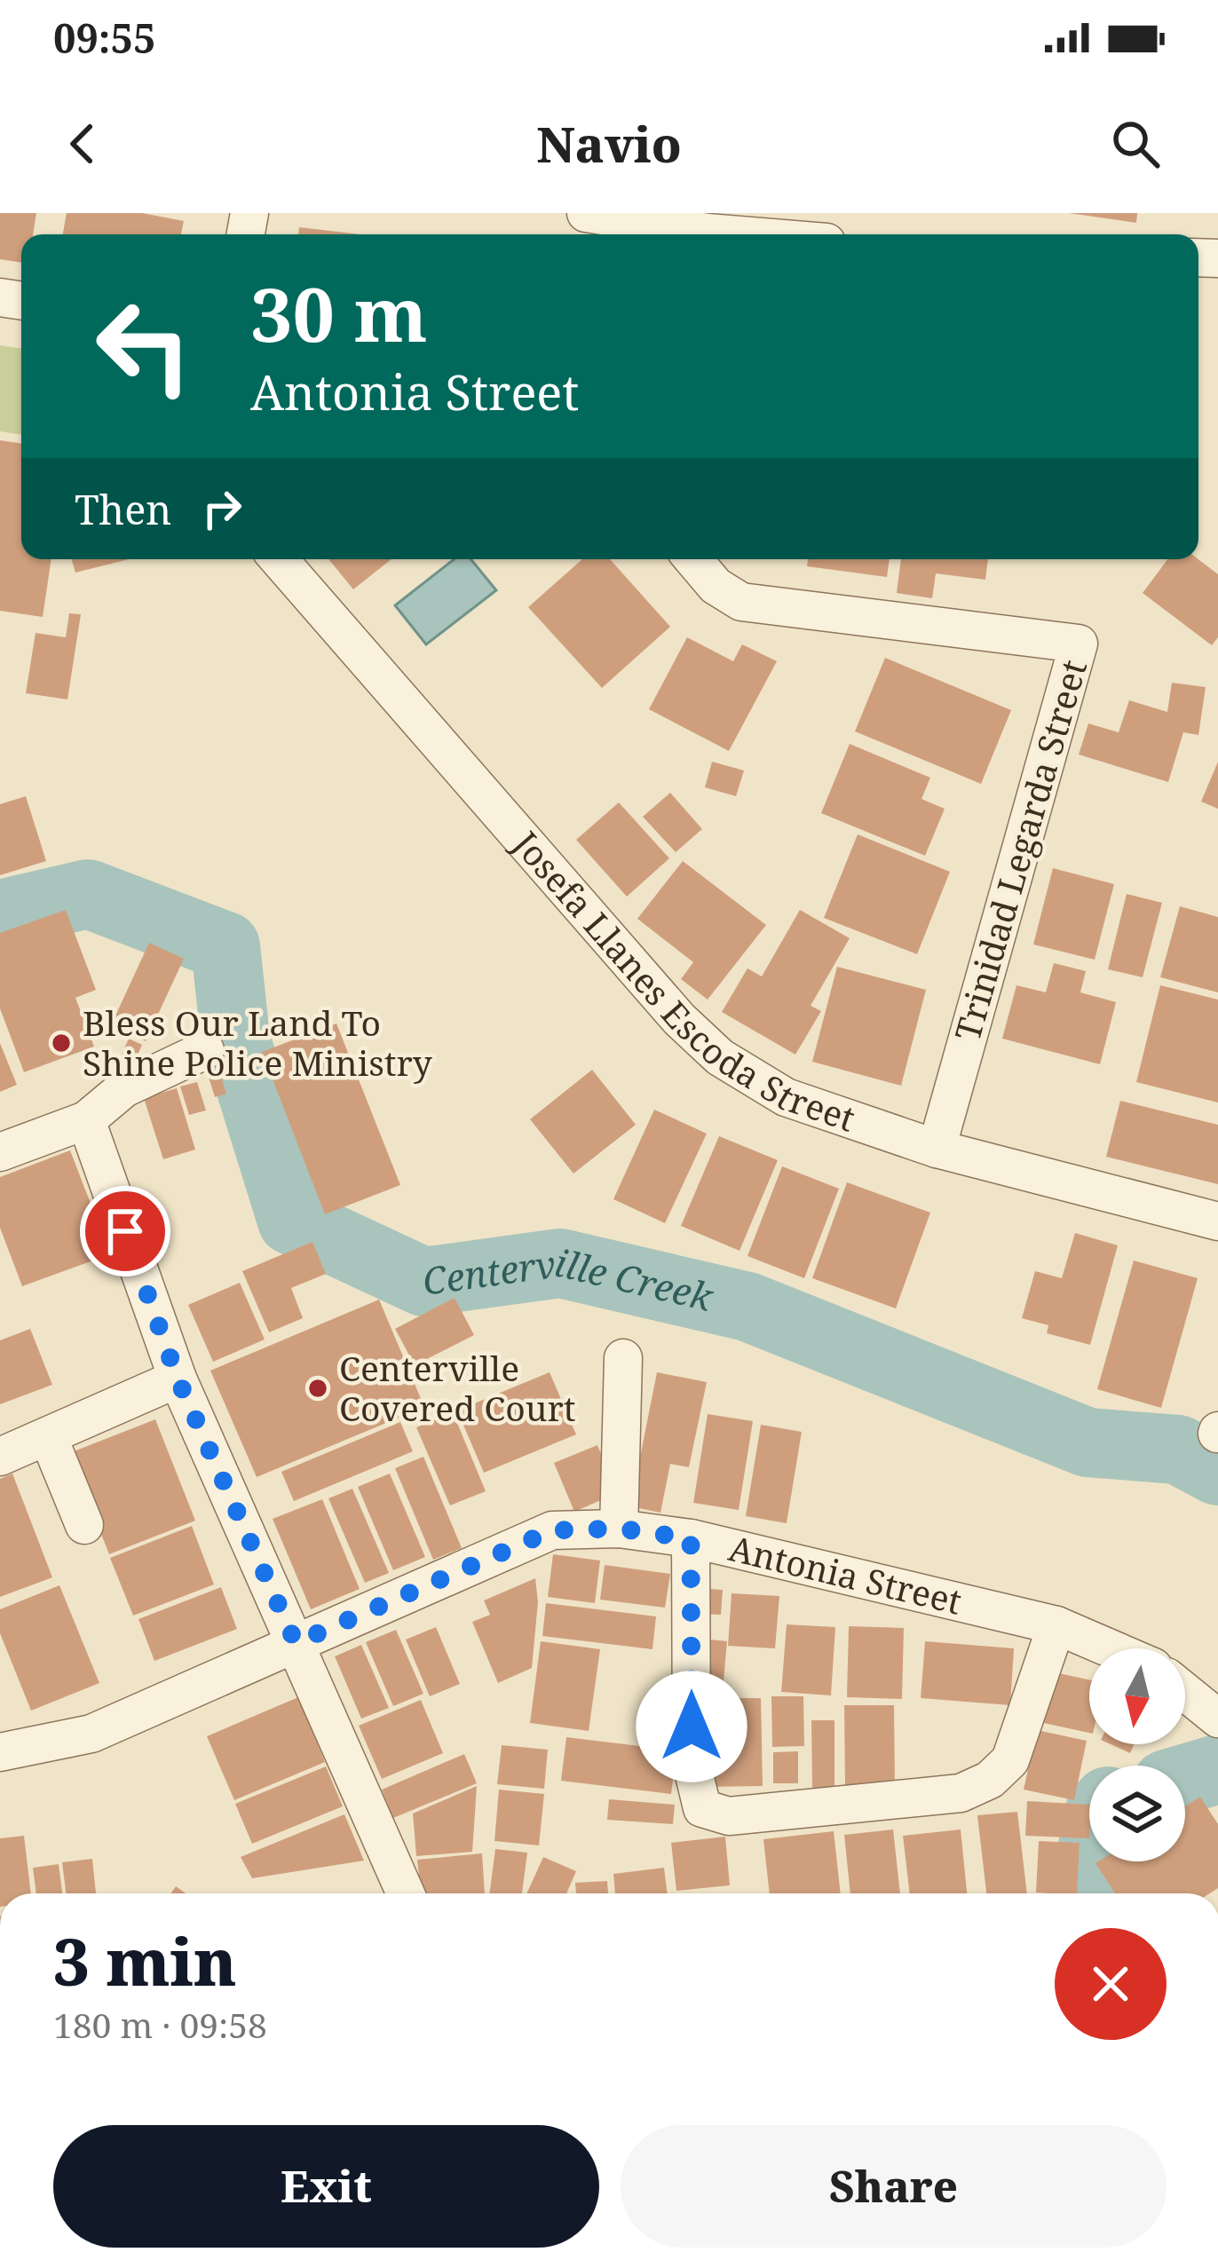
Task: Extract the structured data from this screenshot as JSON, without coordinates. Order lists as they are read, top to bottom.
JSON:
{
  "streets": {
    "street": ["Trinidad Legarda Street", "Josefa Llanes Escoda Street", "Antonia Street"]
  },
  "crossings": [
    ["Trinidad Legarda Street", "Josefa Llanes Escoda Street"]
  ],
  "water": ["Centerville Creek"],
  "places": ["Bless Our Land To Shine Police Ministry", "Centerville Covered Court"],
  "north": "bottom",
  "page": {
    "status": "09:55",
    "header": "Navio",
    "turn": ["30 m", "Antonia Street"],
    "then": "Then",
    "heading": ["3 min", "180 m · 09:58"],
    "buttons": ["Exit", "Share"]
  }
}
